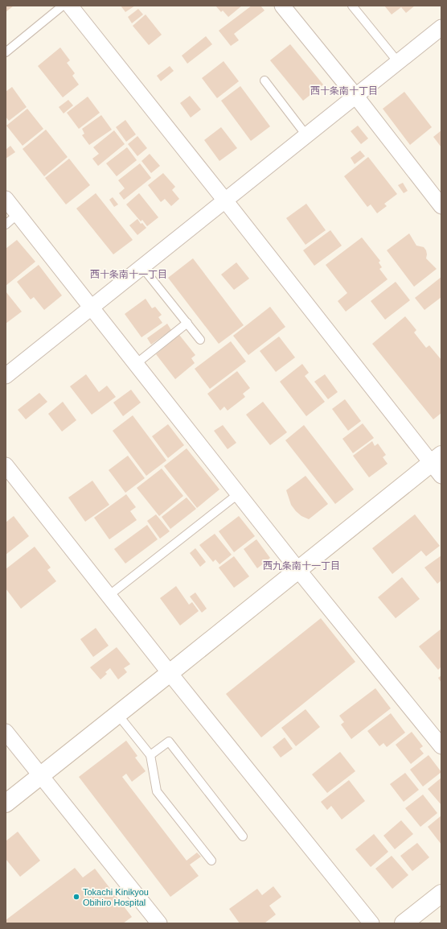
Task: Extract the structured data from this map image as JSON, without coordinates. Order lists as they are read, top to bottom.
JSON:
{
  "districts": ["西十条南十丁目", "西十条南十一丁目", "西九条南十一丁目"],
  "places": ["Tokachi Kinikyou Obihiro Hospital"]
}
